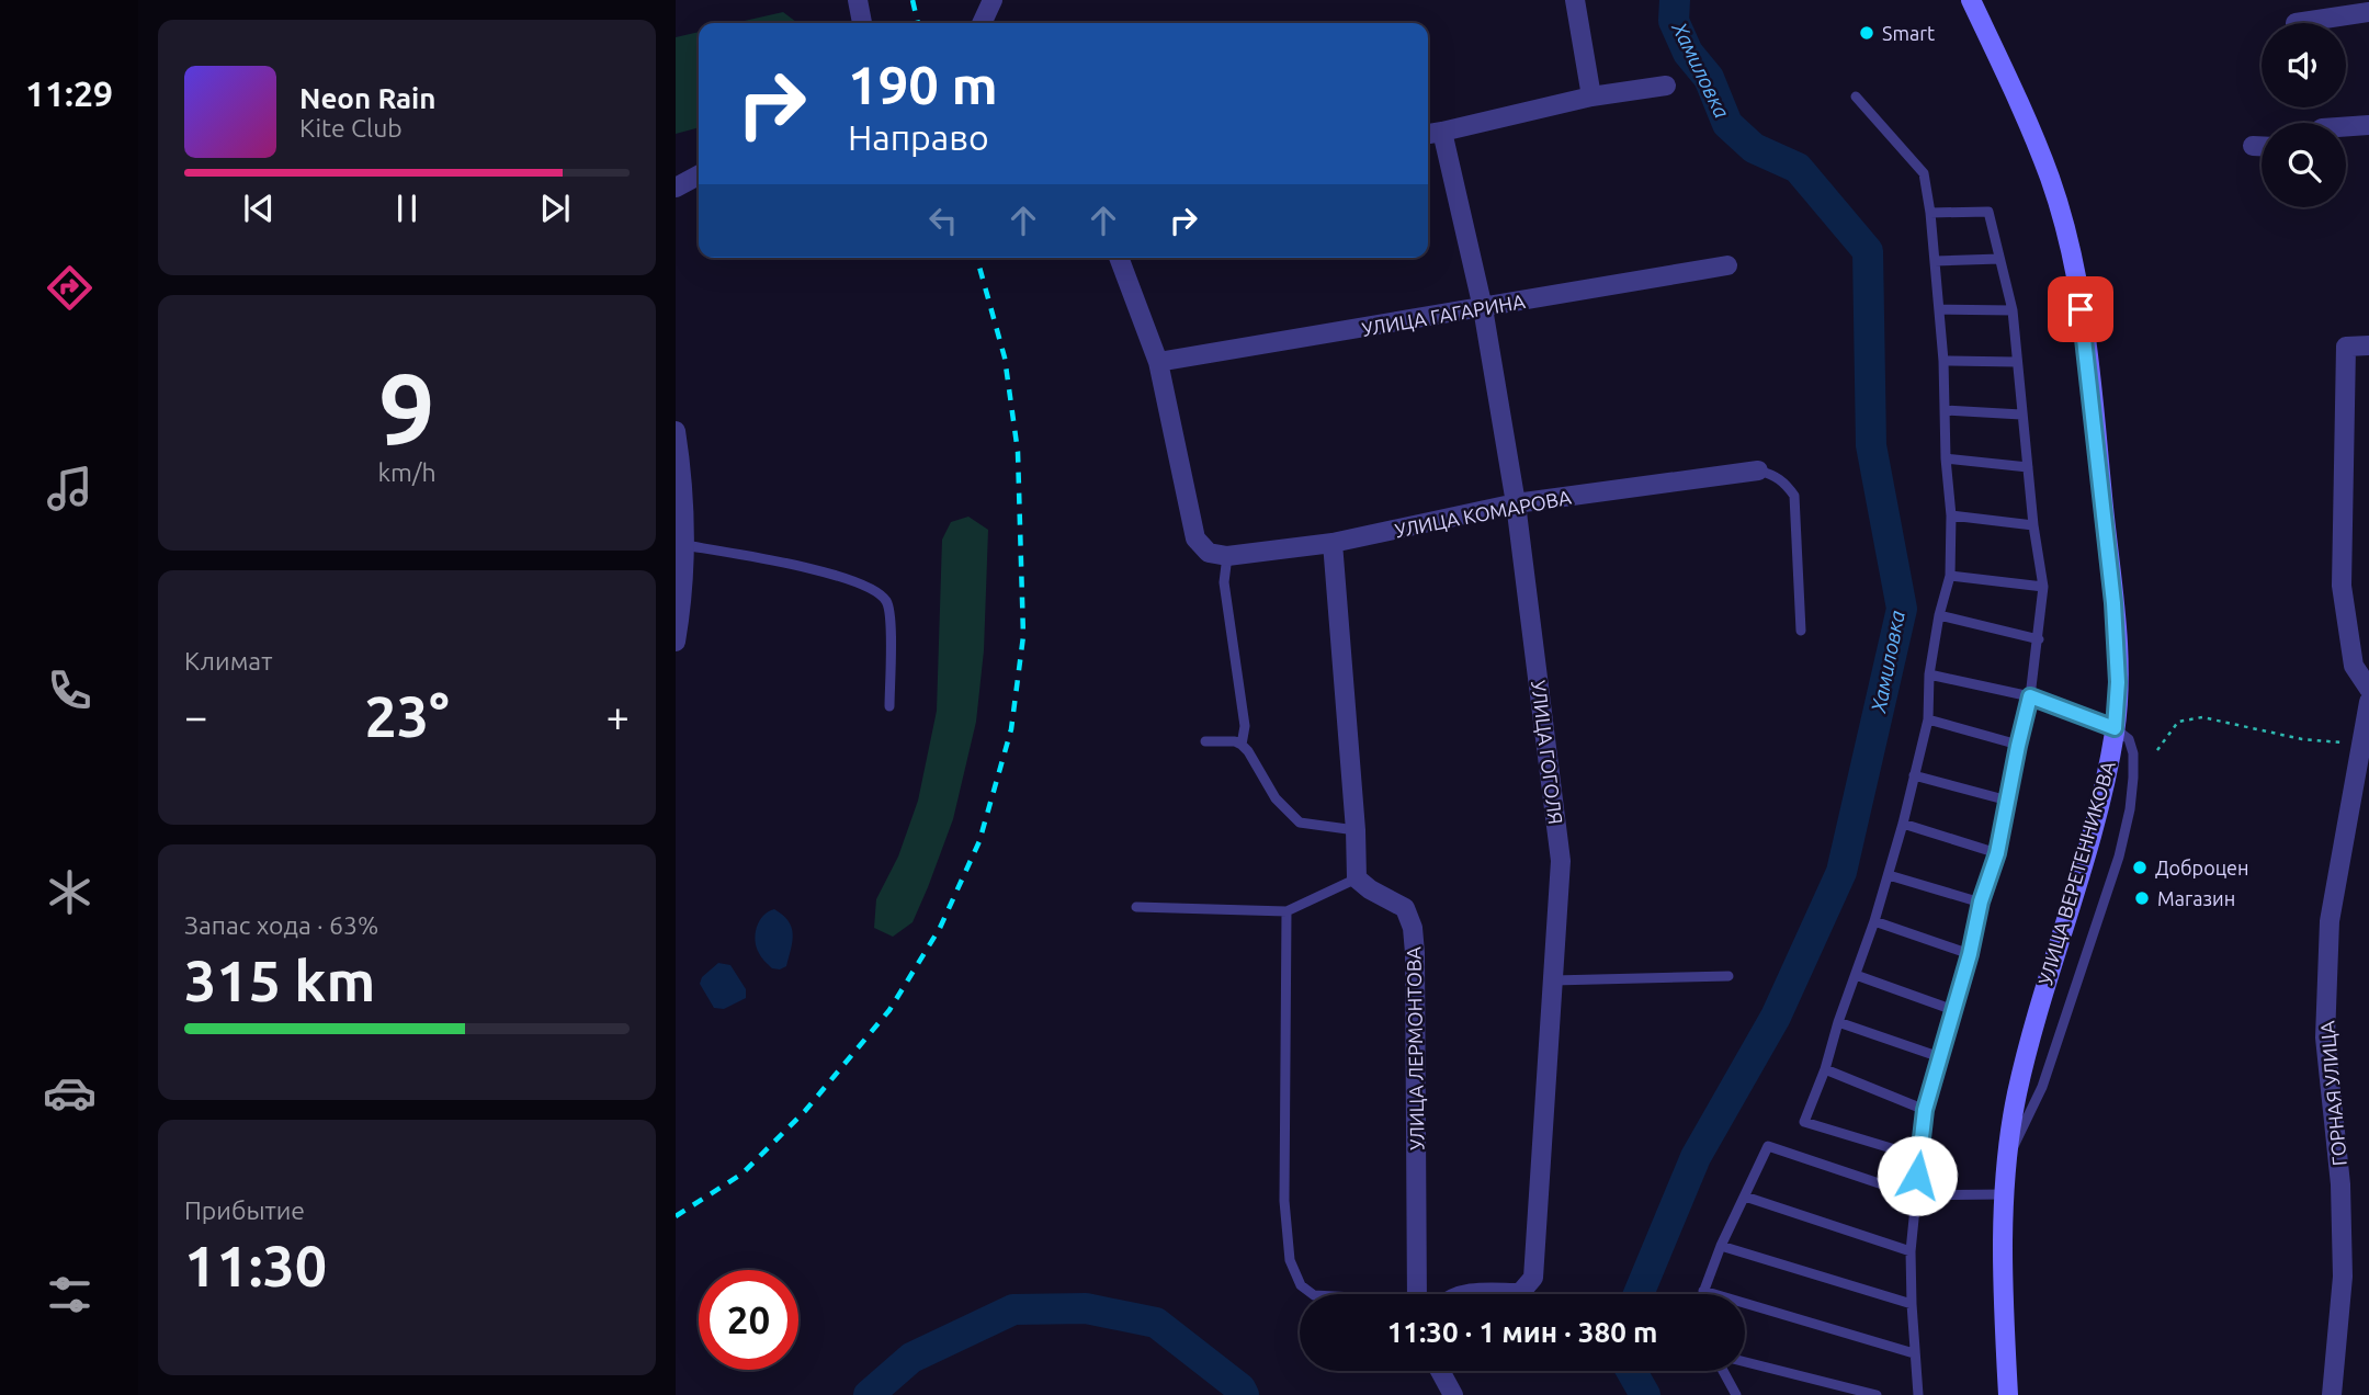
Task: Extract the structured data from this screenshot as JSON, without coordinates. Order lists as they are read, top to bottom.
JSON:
{
  "streets": {
    "main road": ["УЛИЦА ВЕРЕТЕННИКОВА"],
    "street": [
      "УЛИЦА ГАГАРИНА",
      "УЛИЦА КОМАРОВА",
      "УЛИЦА ГОГОЛЯ",
      "УЛИЦА ЛЕРМОНТОВА",
      "ГОРНАЯ УЛИЦА"
    ]
  },
  "crossings": [
    ["УЛИЦА ГАГАРИНА", "УЛИЦА ГОГОЛЯ"],
    ["УЛИЦА КОМАРОВА", "УЛИЦА ГОГОЛЯ"]
  ],
  "water": ["Хамиловка"],
  "places": ["Smart", "Доброцен", "Магазин"],
  "page": {
    "tabs": "11:29",
    "turn": ["190 m", "Направо"],
    "song": ["Neon Rain", "Kite Club"],
    "tile": [
      ["9", "km/h"],
      "Климат",
      ["Запас хода · 63%", "315 km"],
      ["Прибытие", "11:30"]
    ],
    "heat": ["−", "23°", "+"],
    "limit": "20",
    "trip": "11:30 · 1 мин · 380 m"
  }
}
